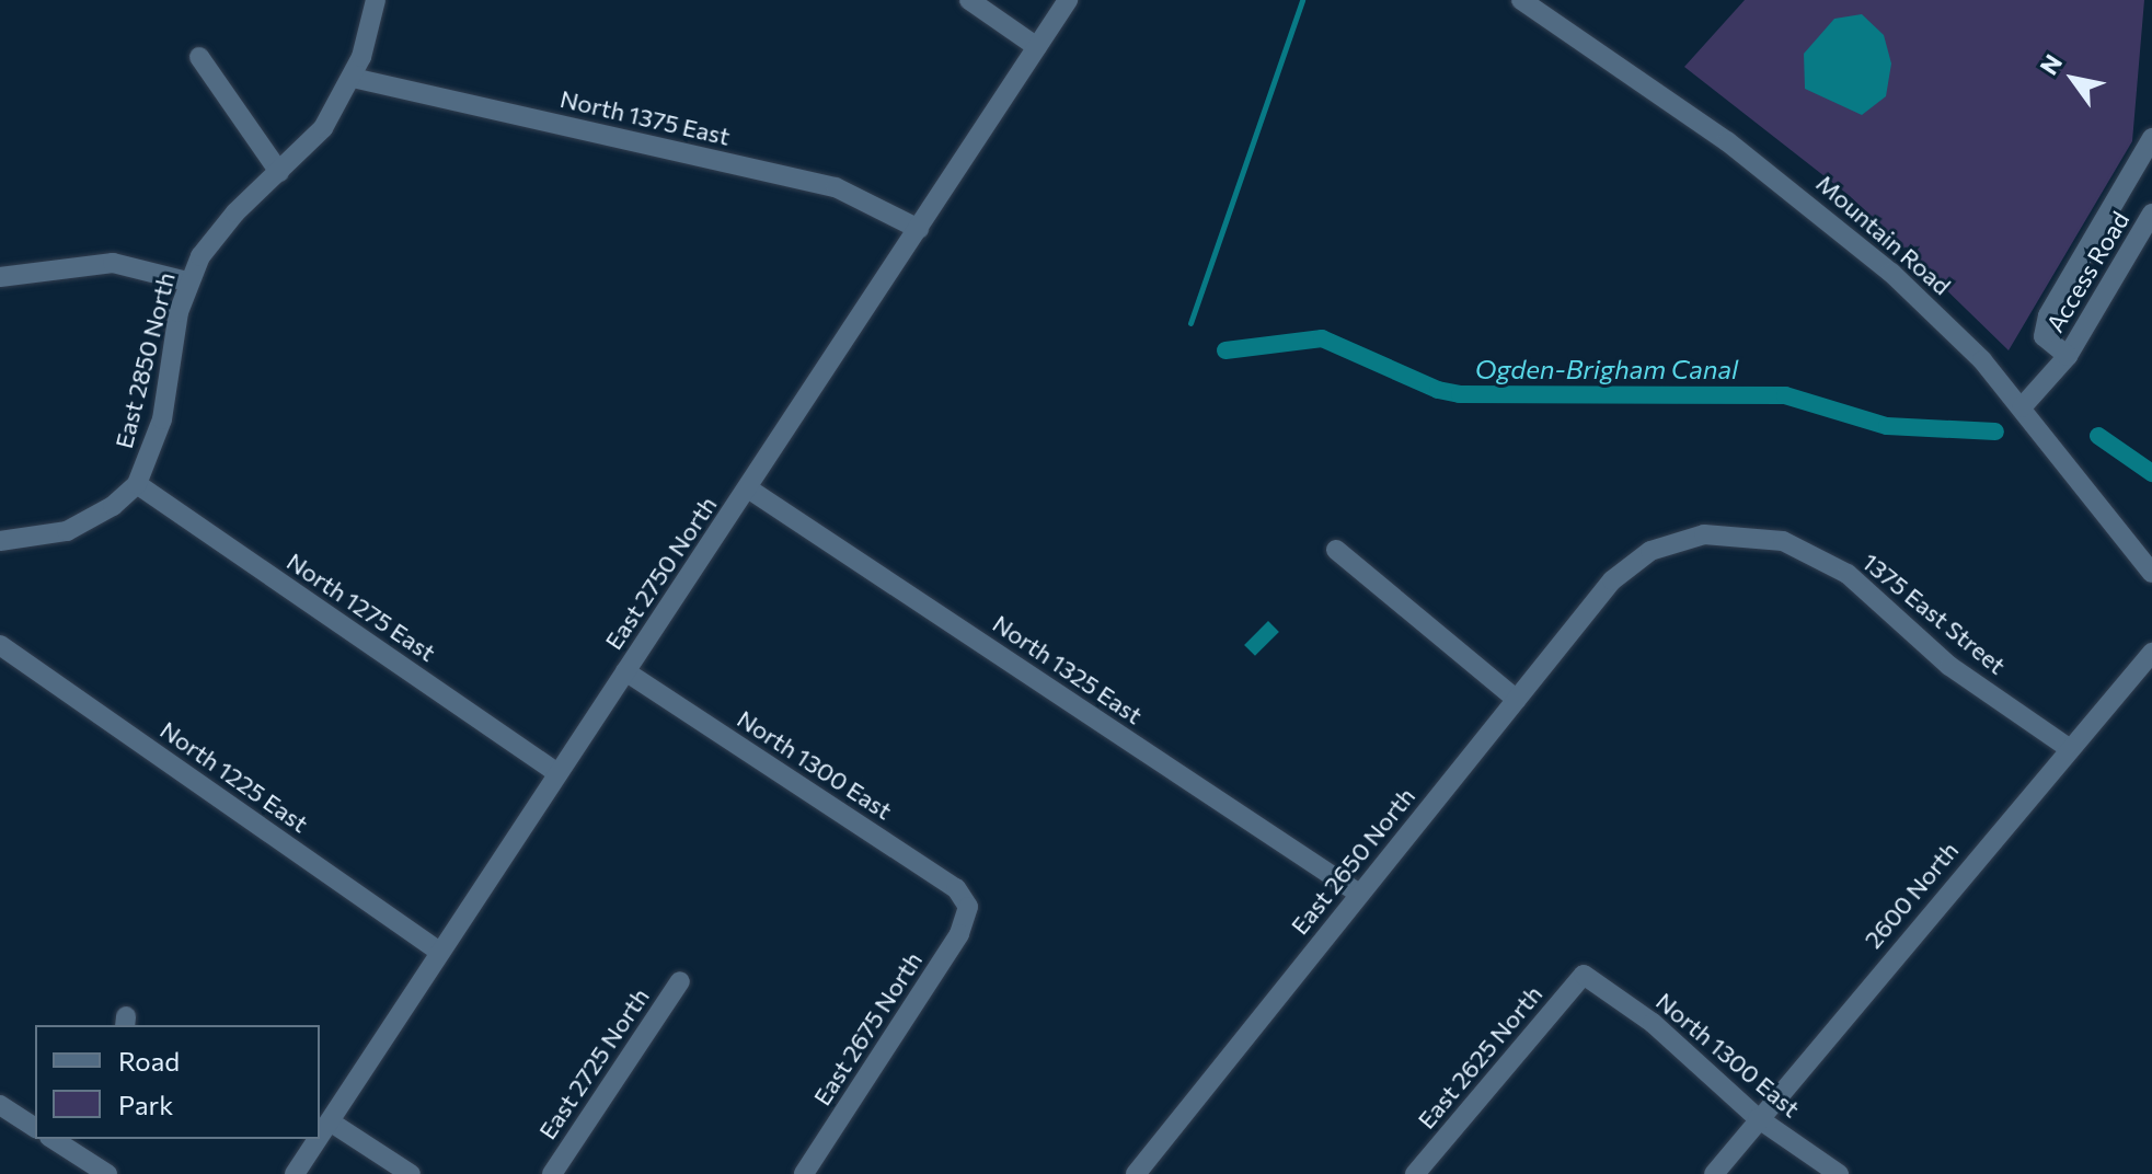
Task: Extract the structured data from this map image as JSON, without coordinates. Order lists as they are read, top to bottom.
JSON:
{
  "streets": {
    "street": [
      "North 1375 East",
      "Mountain Road",
      "Access Road",
      "East 2850 North",
      "East 2750 North",
      "North 1275 East",
      "1375 East Street",
      "North 1325 East",
      "North 1300 East",
      "North 1225 East",
      "East 2650 North",
      "2600 North",
      "East 2675 North",
      "East 2625 North",
      "East 2725 North"
    ]
  },
  "crossings": [
    ["North 1375 East", "East 2850 North"],
    ["North 1375 East", "East 2750 North"],
    ["Mountain Road", "Access Road"],
    ["East 2850 North", "North 1275 East"],
    ["East 2750 North", "North 1275 East"],
    ["East 2750 North", "North 1325 East"],
    ["East 2750 North", "North 1300 East"],
    ["East 2750 North", "North 1225 East"],
    ["1375 East Street", "East 2650 North"],
    ["1375 East Street", "2600 North"],
    ["North 1325 East", "East 2650 North"],
    ["North 1300 East", "2600 North"],
    ["North 1300 East", "East 2675 North"],
    ["North 1300 East", "East 2625 North"]
  ],
  "water": ["Ogden-Brigham Canal"],
  "legend": ["Road", "Park"],
  "north": "top left"
}
